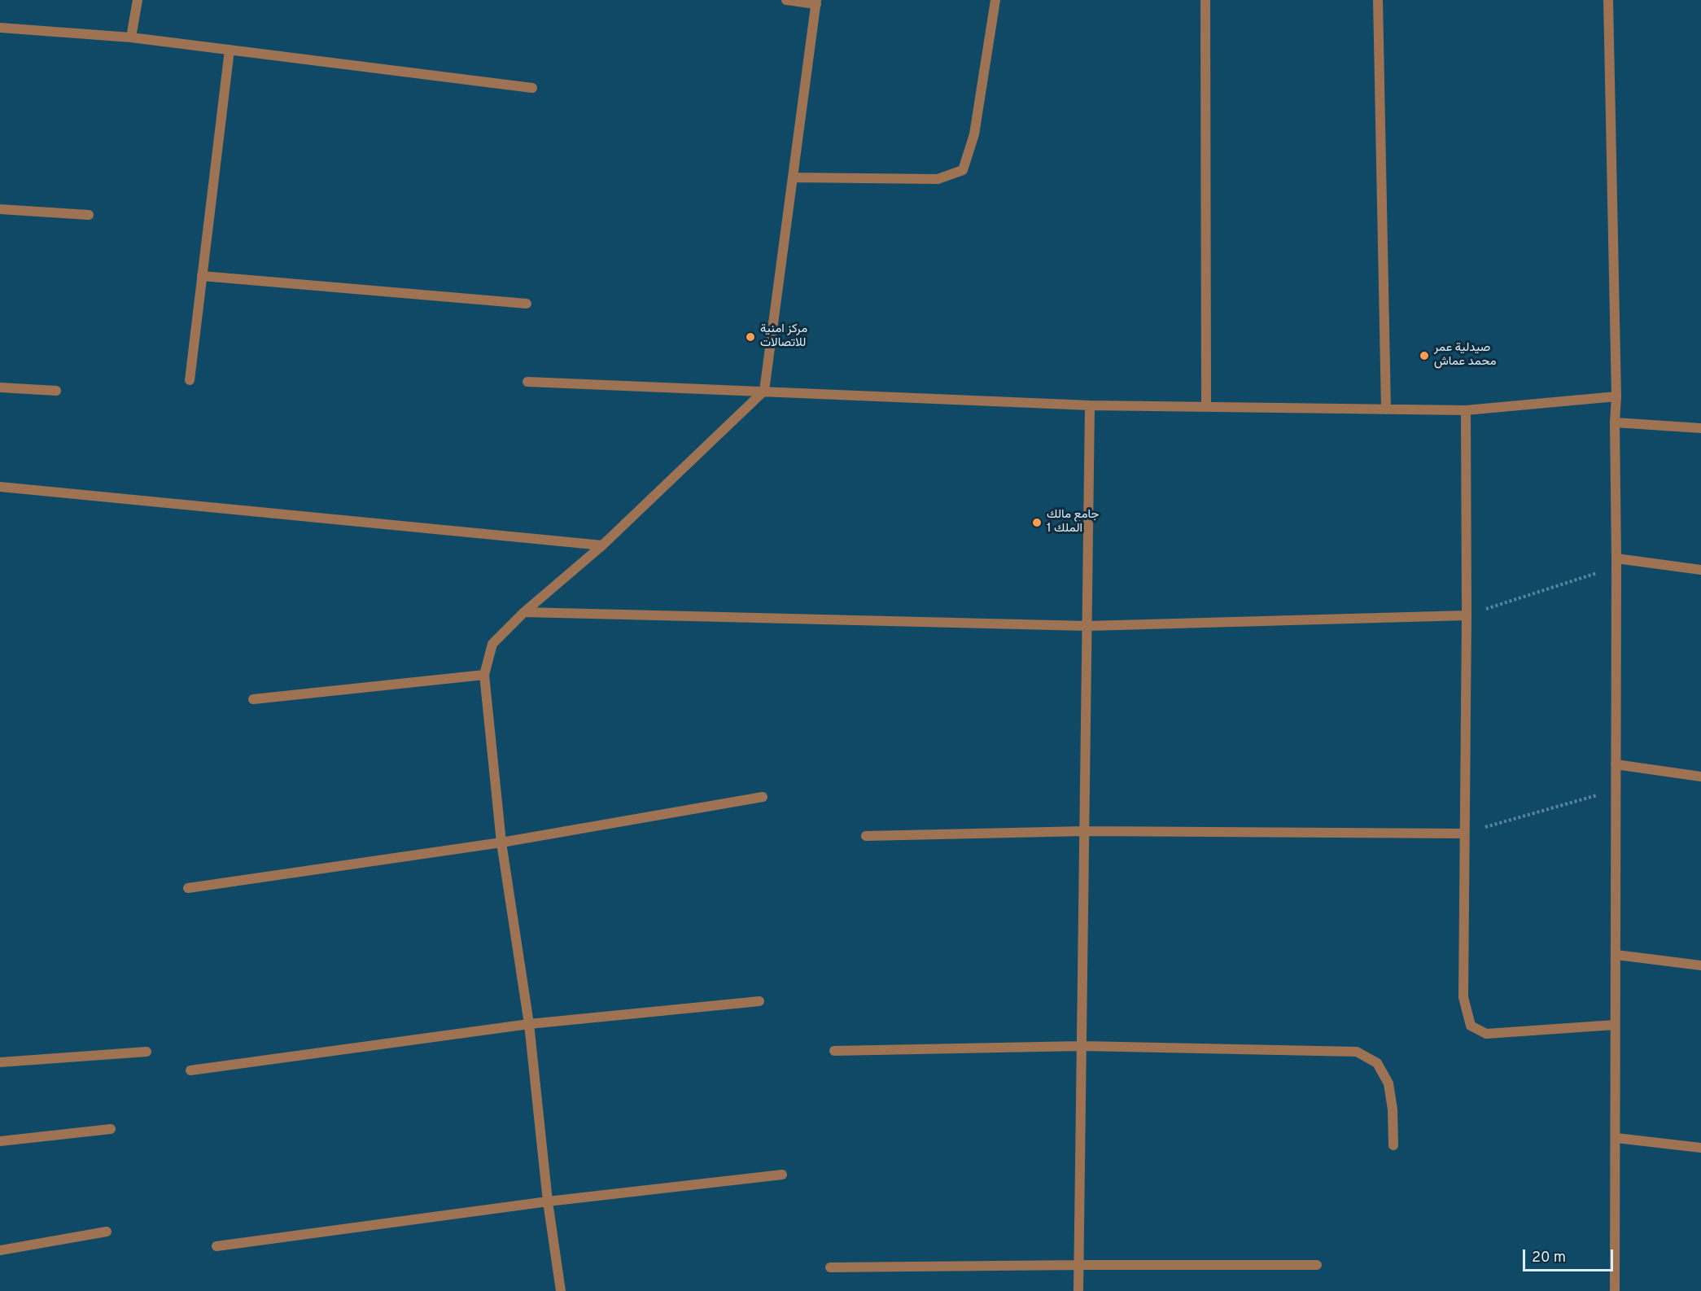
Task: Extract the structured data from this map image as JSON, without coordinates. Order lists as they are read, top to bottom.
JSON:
{
  "places": ["مركز امنية للاتصالات", "صيدلية عمر محمد عماش", "جامع مالك الملك 1"],
  "scale_bar": "20 m"
}
